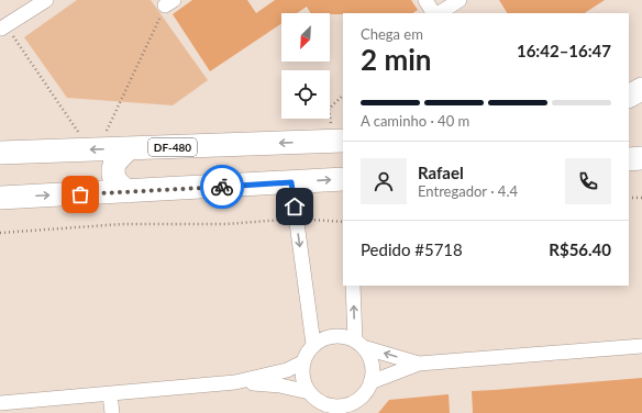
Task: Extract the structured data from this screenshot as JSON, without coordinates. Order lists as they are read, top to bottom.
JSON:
{
  "streets": {
    "main road": ["DF-480"]
  },
  "north": "bottom left",
  "page": {
    "heading": ["2 min", "Chega em", "16:42–16:47"],
    "panel": [
      "Rafael",
      "Entregador · 4.4",
      "Pedido #5718",
      "R$56.40"
    ],
    "bar": "A caminho · 40 m"
  }
}
